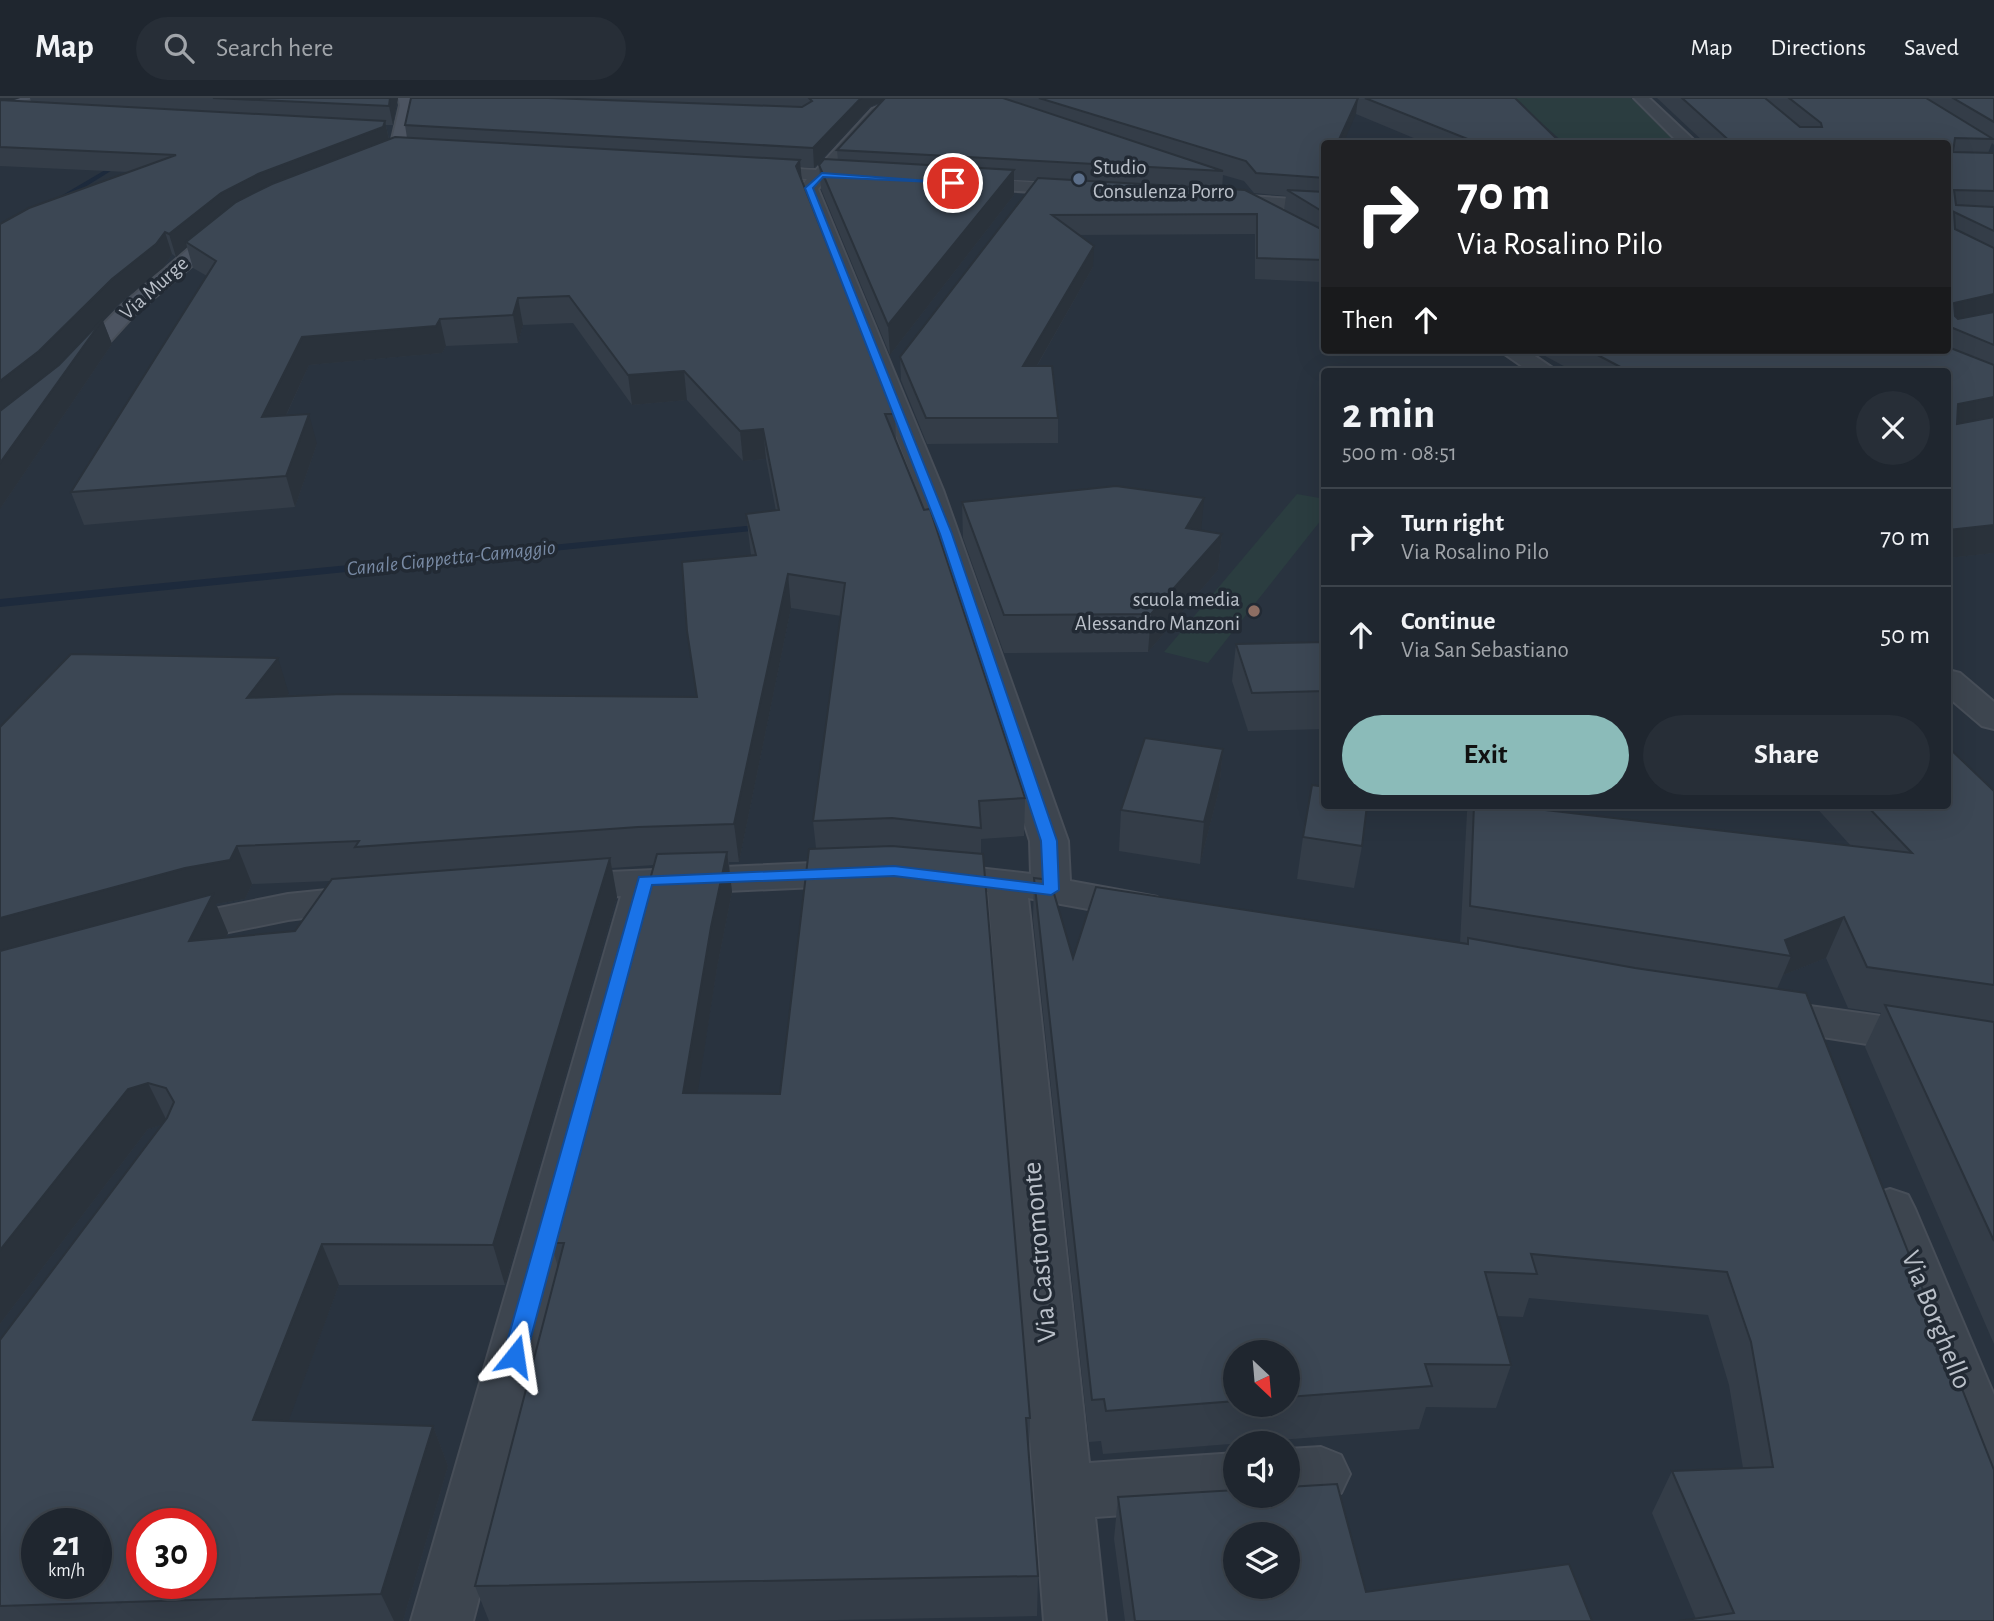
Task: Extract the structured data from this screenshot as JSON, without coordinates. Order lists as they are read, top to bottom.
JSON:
{
  "streets": {
    "street": ["Via Murge", "Via Castromonte", "Via Borghello"]
  },
  "water": ["Canale Ciappetta-Camaggio"],
  "places": ["Studio Consulenza Porro", "scuola media Alessandro Manzoni"],
  "north": "bottom right",
  "page": {
    "header": "Map",
    "search": "Search here",
    "nav": ["Map", "Directions", "Saved"],
    "turn": ["70 m", "Via Rosalino Pilo"],
    "then": "Then",
    "heading": ["2 min", "500 m · 08:51"],
    "list": [
      {
        "name": "Turn right",
        "note": "Via Rosalino Pilo",
        "value": "70 m"
      },
      {
        "name": "Continue",
        "note": "Via San Sebastiano",
        "value": "50 m"
      }
    ],
    "buttons": ["Exit", "Share"],
    "speed": "21 km/h",
    "limit": "30"
  }
}
